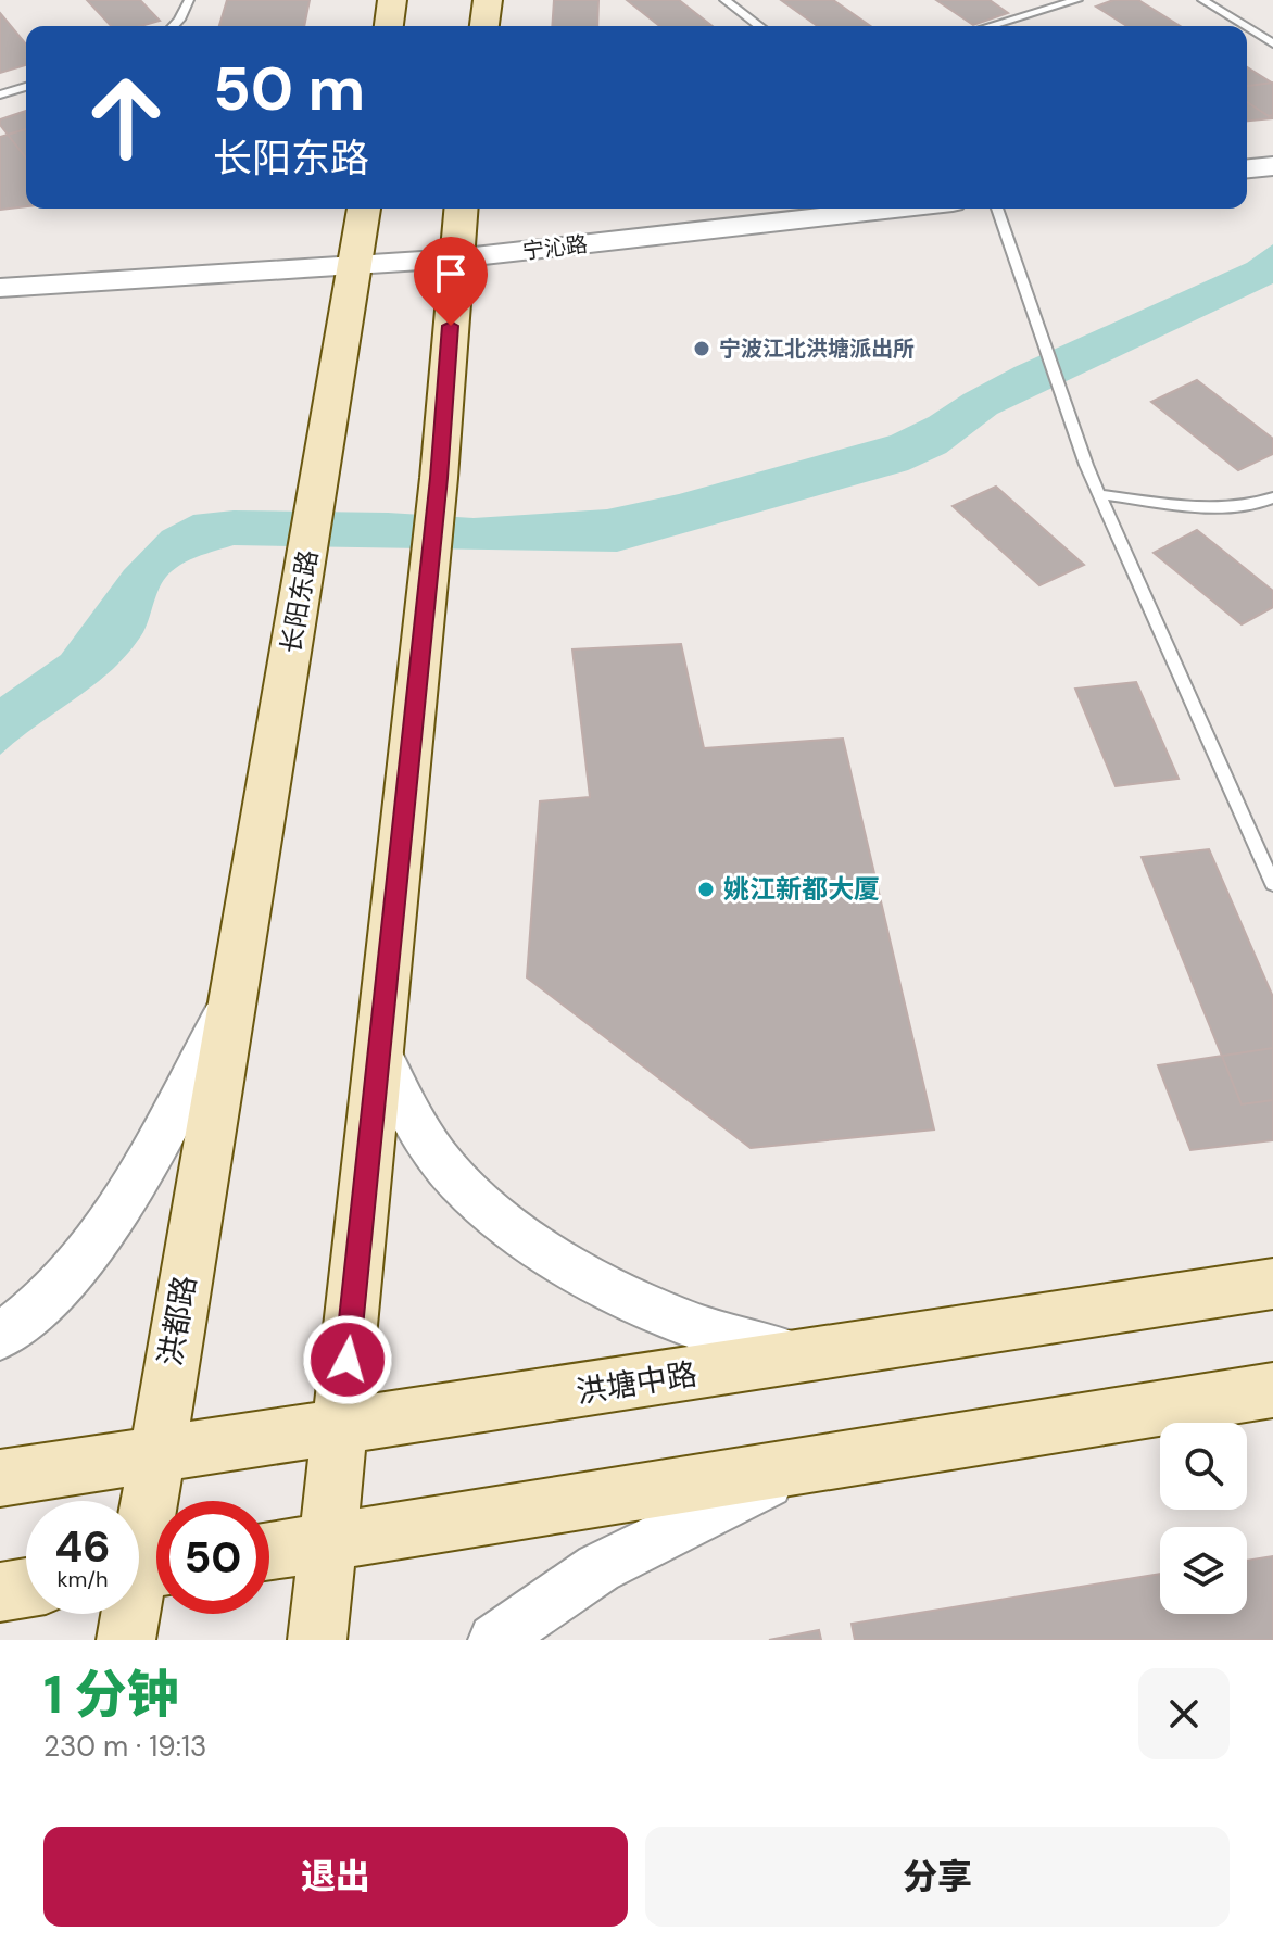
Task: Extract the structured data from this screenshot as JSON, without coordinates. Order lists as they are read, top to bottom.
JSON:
{
  "streets": {
    "main road": ["长阳东路", "洪都路", "洪塘中路"],
    "street": ["宁沁路"]
  },
  "crossings": [
    ["宁沁路", "长阳东路"],
    ["长阳东路", "洪都路"],
    ["洪都路", "洪塘中路"]
  ],
  "places": ["宁波江北洪塘派出所", "姚江新都大厦"],
  "page": {
    "turn": ["50 m", "长阳东路"],
    "speed": "46 km/h",
    "limit": "50",
    "heading": ["1 分钟", "230 m · 19:13"],
    "buttons": ["退出", "分享"]
  }
}
